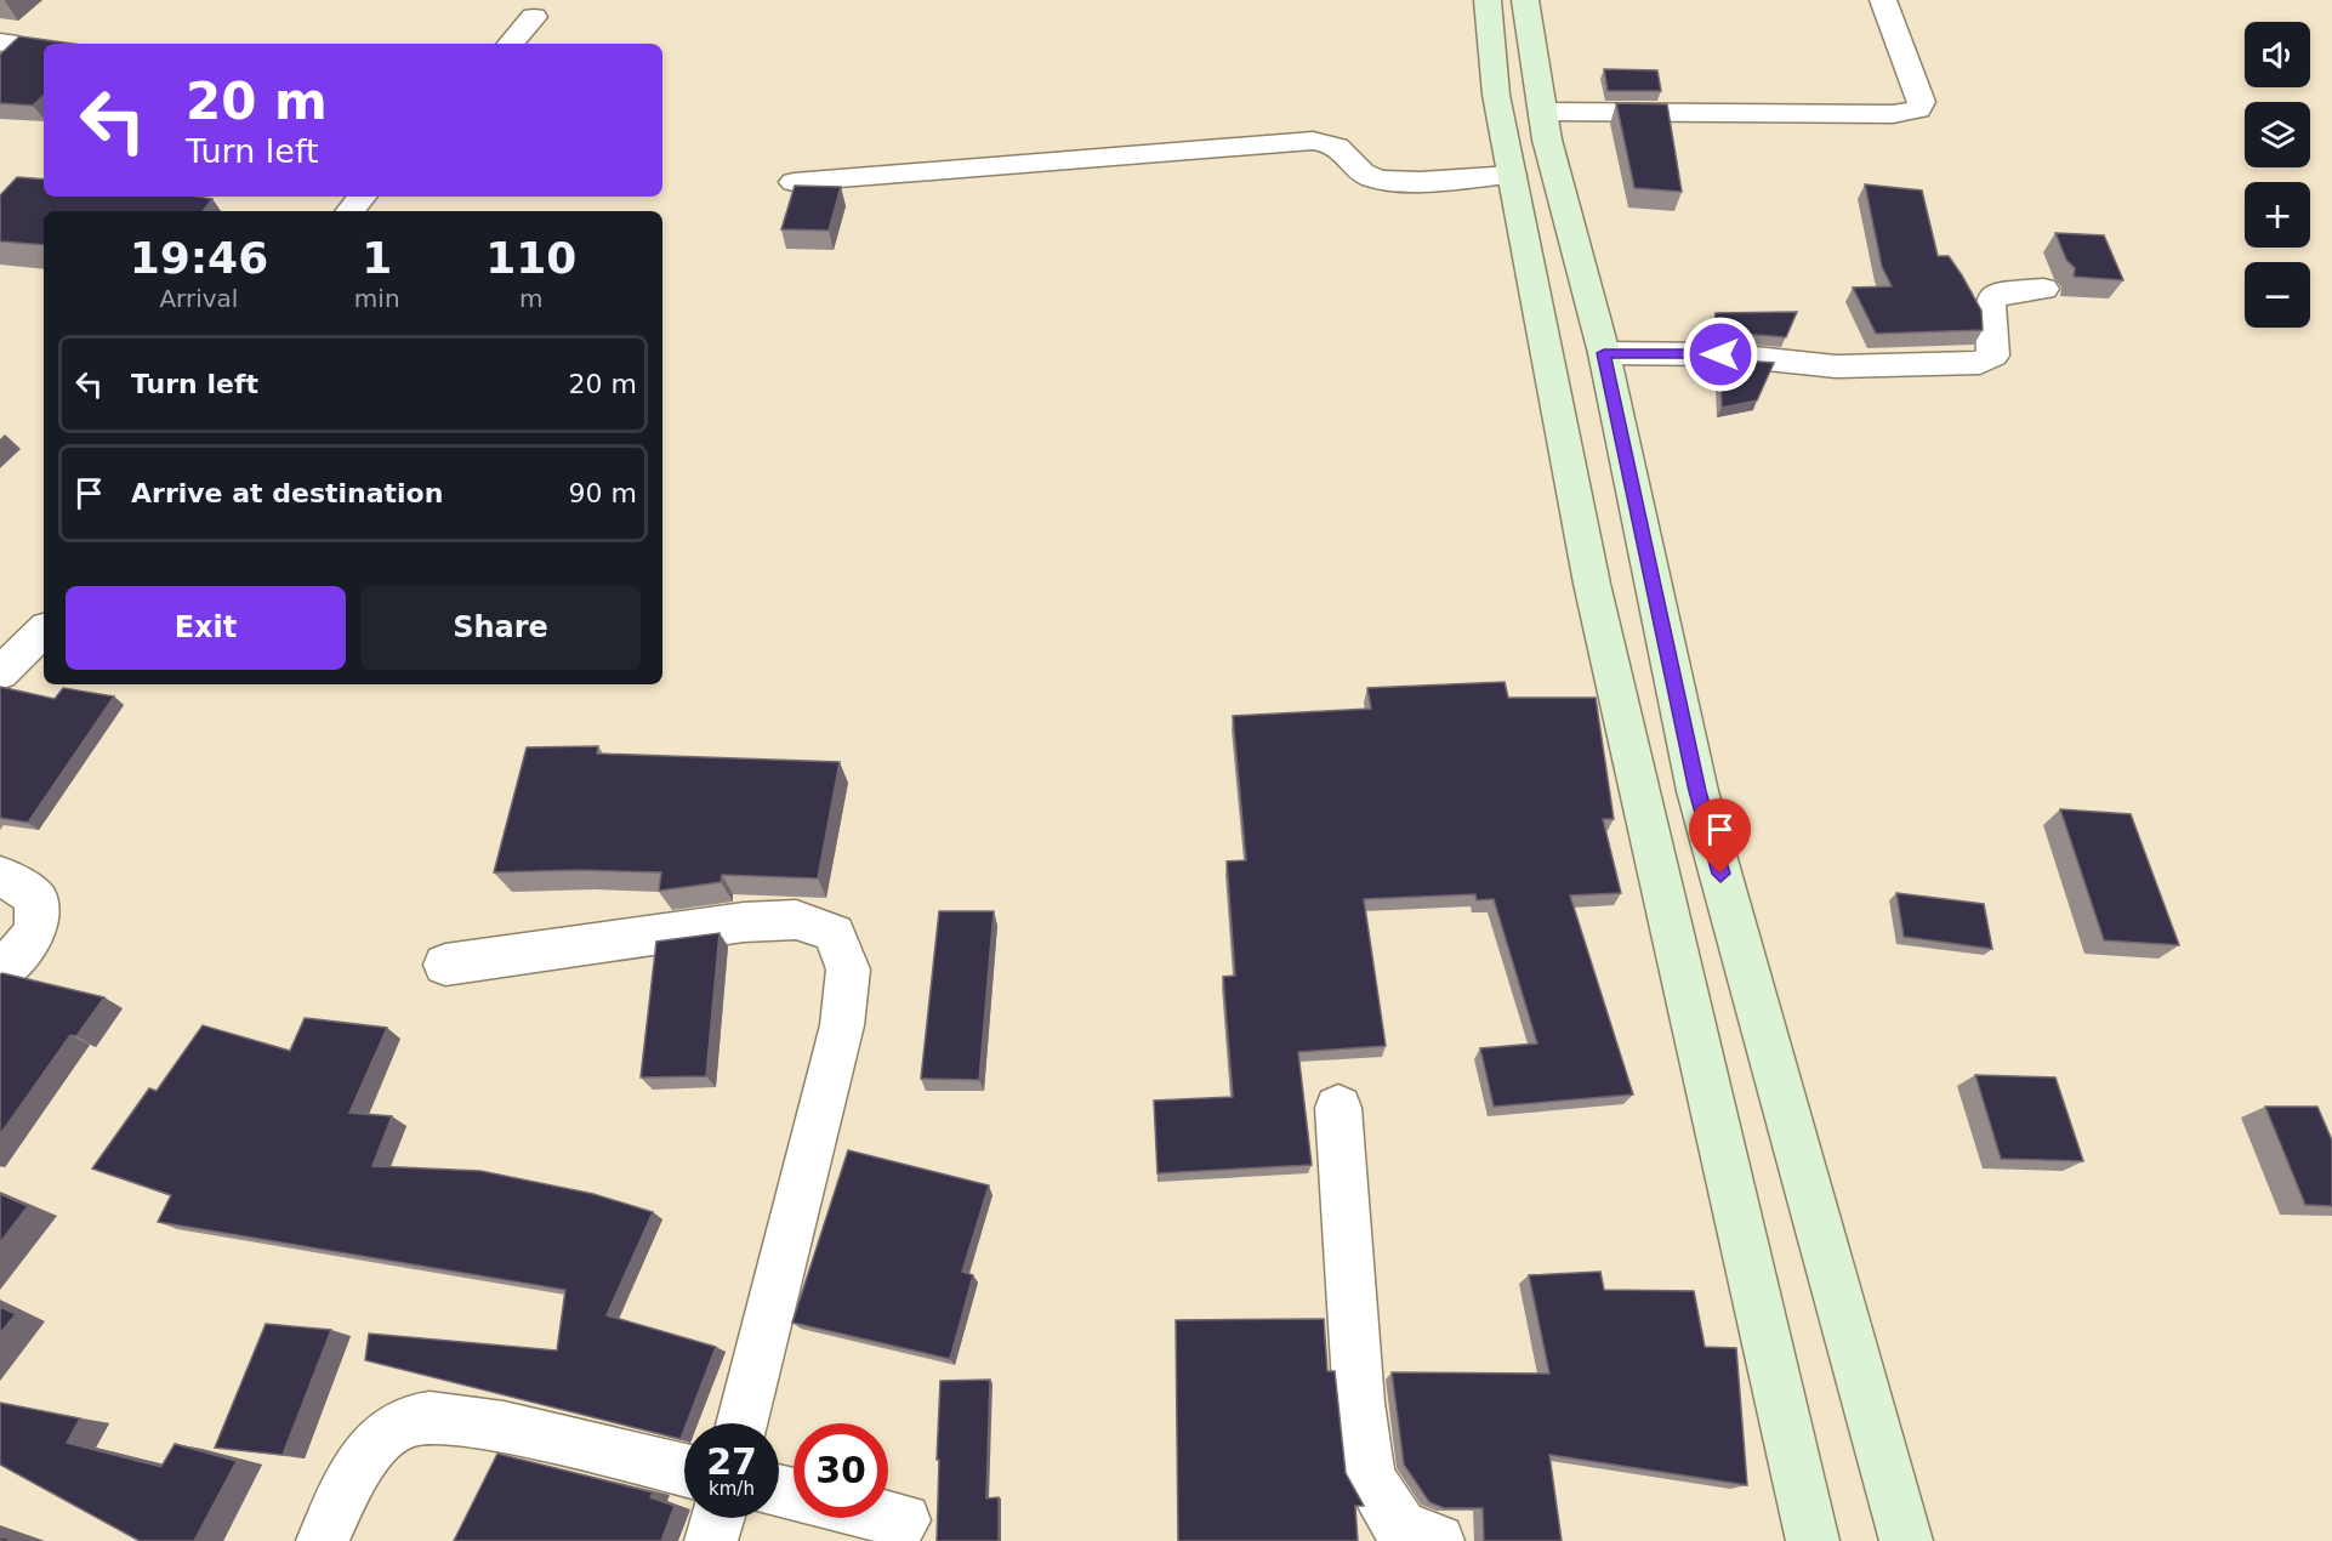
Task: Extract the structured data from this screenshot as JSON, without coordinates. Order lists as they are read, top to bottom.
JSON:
{
  "page": {
    "map_buttons": ["+", "−"],
    "turn": ["20 m", "Turn left"],
    "eta": [
      "19:46",
      "Arrival",
      "1",
      "min",
      "110",
      "m"
    ],
    "list": [
      {
        "name": "Turn left",
        "value": "20 m"
      },
      {
        "name": "Arrive at destination",
        "value": "90 m"
      }
    ],
    "buttons": ["Exit", "Share"],
    "speed": "27 km/h",
    "limit": "30"
  }
}
